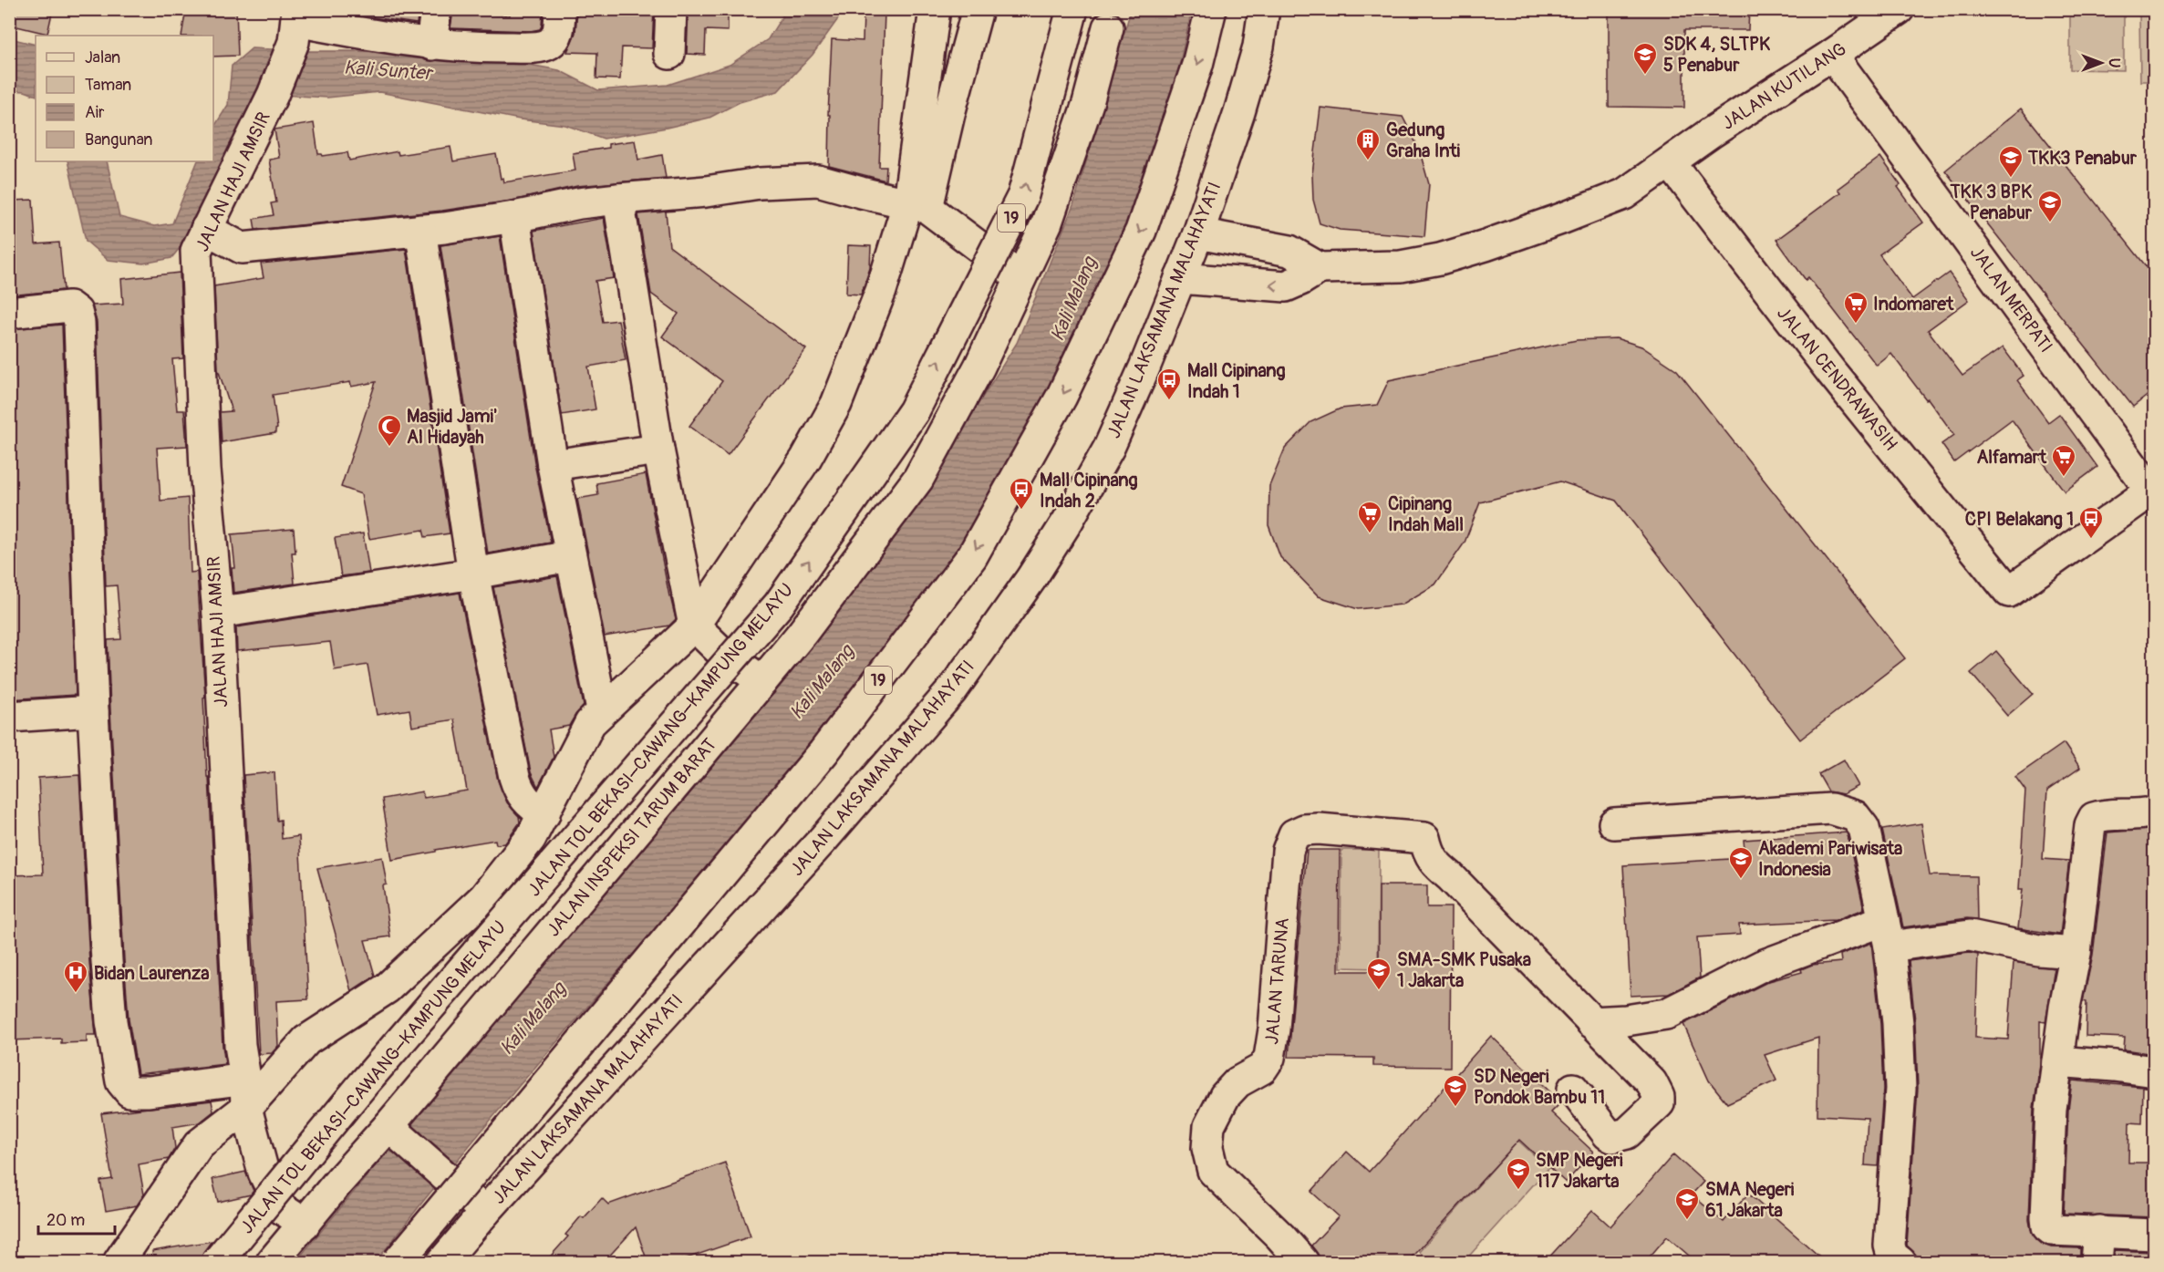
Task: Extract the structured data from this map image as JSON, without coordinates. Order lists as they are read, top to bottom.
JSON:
{
  "streets": {
    "main road": [
      "JALAN KUTILANG",
      "JALAN HAJI AMSIR",
      "19",
      "JALAN MERPATI",
      "JALAN LAKSAMANA MALAHAYATI",
      "JALAN CENDRAWASIH",
      "JALAN TOL BEKASI–CAWANG–KAMPUNG MELAYU",
      "JALAN INSPEKSI TARUM BARAT",
      "JALAN TARUNA"
    ]
  },
  "crossings": [
    ["JALAN KUTILANG", "JALAN MERPATI"],
    ["JALAN KUTILANG", "JALAN CENDRAWASIH"],
    ["JALAN HAJI AMSIR", "JALAN INSPEKSI TARUM BARAT"],
    ["JALAN MERPATI", "JALAN CENDRAWASIH"]
  ],
  "water": ["Kali Sunter", "Kali Malang"],
  "places": {
    "school or university": [
      "SDK 4, SLTPK 5 Penabur",
      "TKK3 Penabur",
      "TKK 3 BPK Penabur",
      "Akademi Pariwisata Indonesia",
      "SMA-SMK Pusaka 1 Jakarta",
      "SD Negeri Pondok Bambu 11",
      "SMP Negeri 117 Jakarta",
      "SMA Negeri 61 Jakarta"
    ],
    "building": ["Gedung Graha Inti"],
    "supermarket": ["Indomaret", "Alfamart", "Cipinang Indah Mall"],
    "bus stop": ["Mall Cipinang Indah 1", "Mall Cipinang Indah 2", "CPI Belakang 1"],
    "mosque": ["Masjid Jami' Al Hidayah"],
    "hospital": ["Bidan Laurenza"]
  },
  "legend": [
    "Jalan",
    "Taman",
    "Air",
    "Bangunan"
  ],
  "scale_bar": "20 m",
  "north": "right"
}
